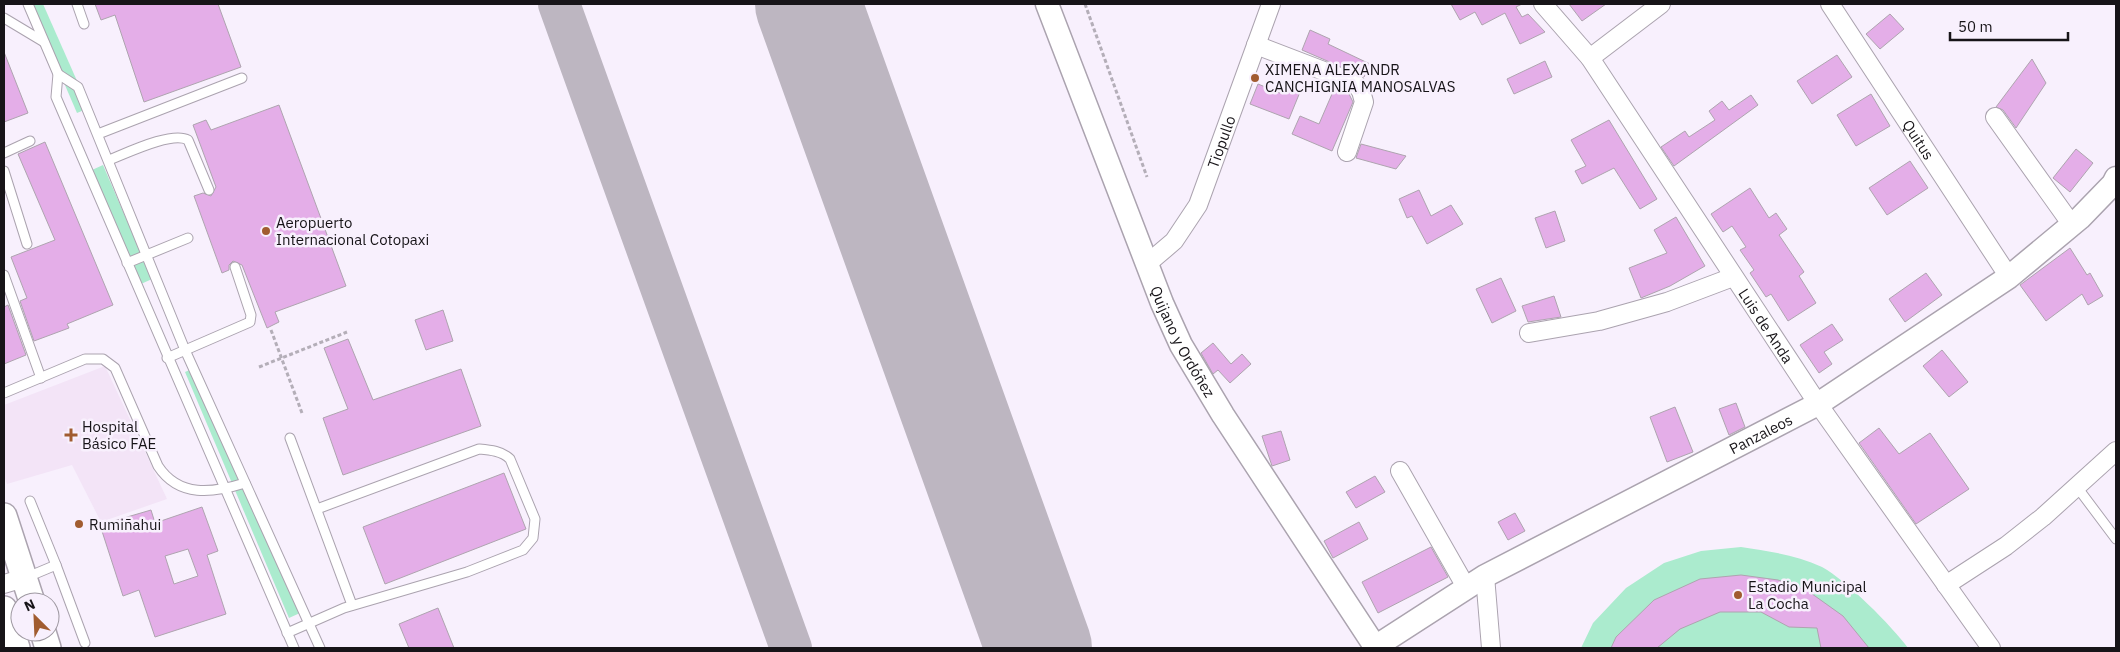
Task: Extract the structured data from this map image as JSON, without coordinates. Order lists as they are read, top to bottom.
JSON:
{
  "streets": {
    "street": [
      "Tiopullo",
      "Quitus",
      "Luis de Anda",
      "Quijano y Ordóñez",
      "Panzaleos"
    ]
  },
  "crossings": [
    ["Tiopullo", "Quijano y Ordóñez"],
    ["Quitus", "Panzaleos"],
    ["Luis de Anda", "Panzaleos"],
    ["Quijano y Ordóñez", "Panzaleos"]
  ],
  "places": {
    "other": [
      "XIMENA ALEXANDR CANCHIGNIA MANOSALVAS",
      "Aeropuerto Internacional Cotopaxi",
      "Rumiñahui",
      "Estadio Municipal La Cocha"
    ],
    "health": ["Hospital Básico FAE"]
  },
  "scale_bar": "50 m",
  "north": "top left"
}
